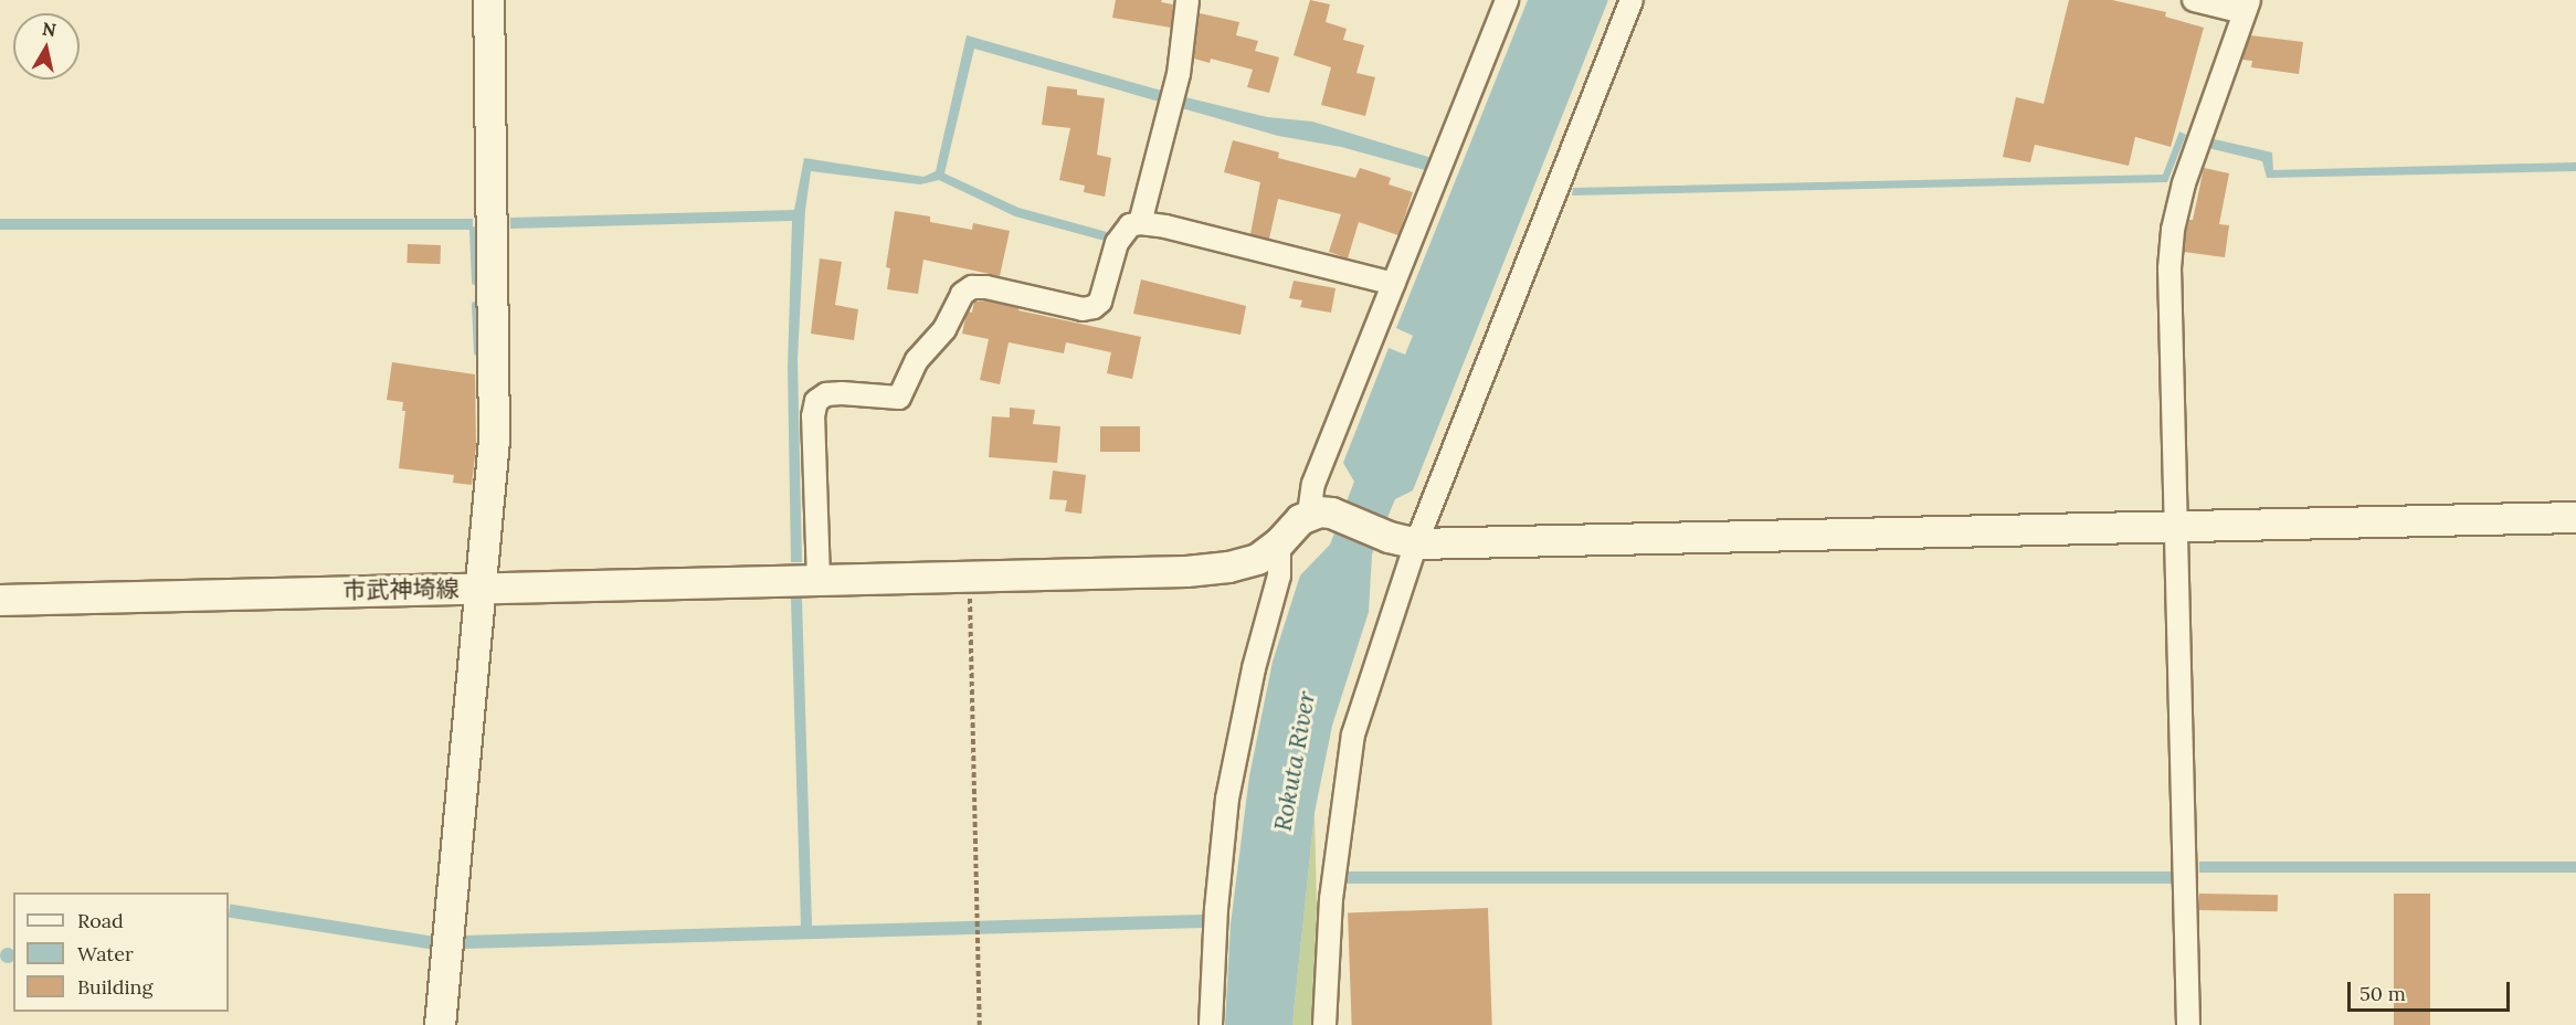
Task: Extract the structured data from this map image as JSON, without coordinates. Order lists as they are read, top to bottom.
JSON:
{
  "streets": {
    "street": ["市武神埼線"]
  },
  "water": ["Rokuta River"],
  "legend": ["Road", "Water", "Building"],
  "scale_bar": "50 m",
  "north": "top"
}
